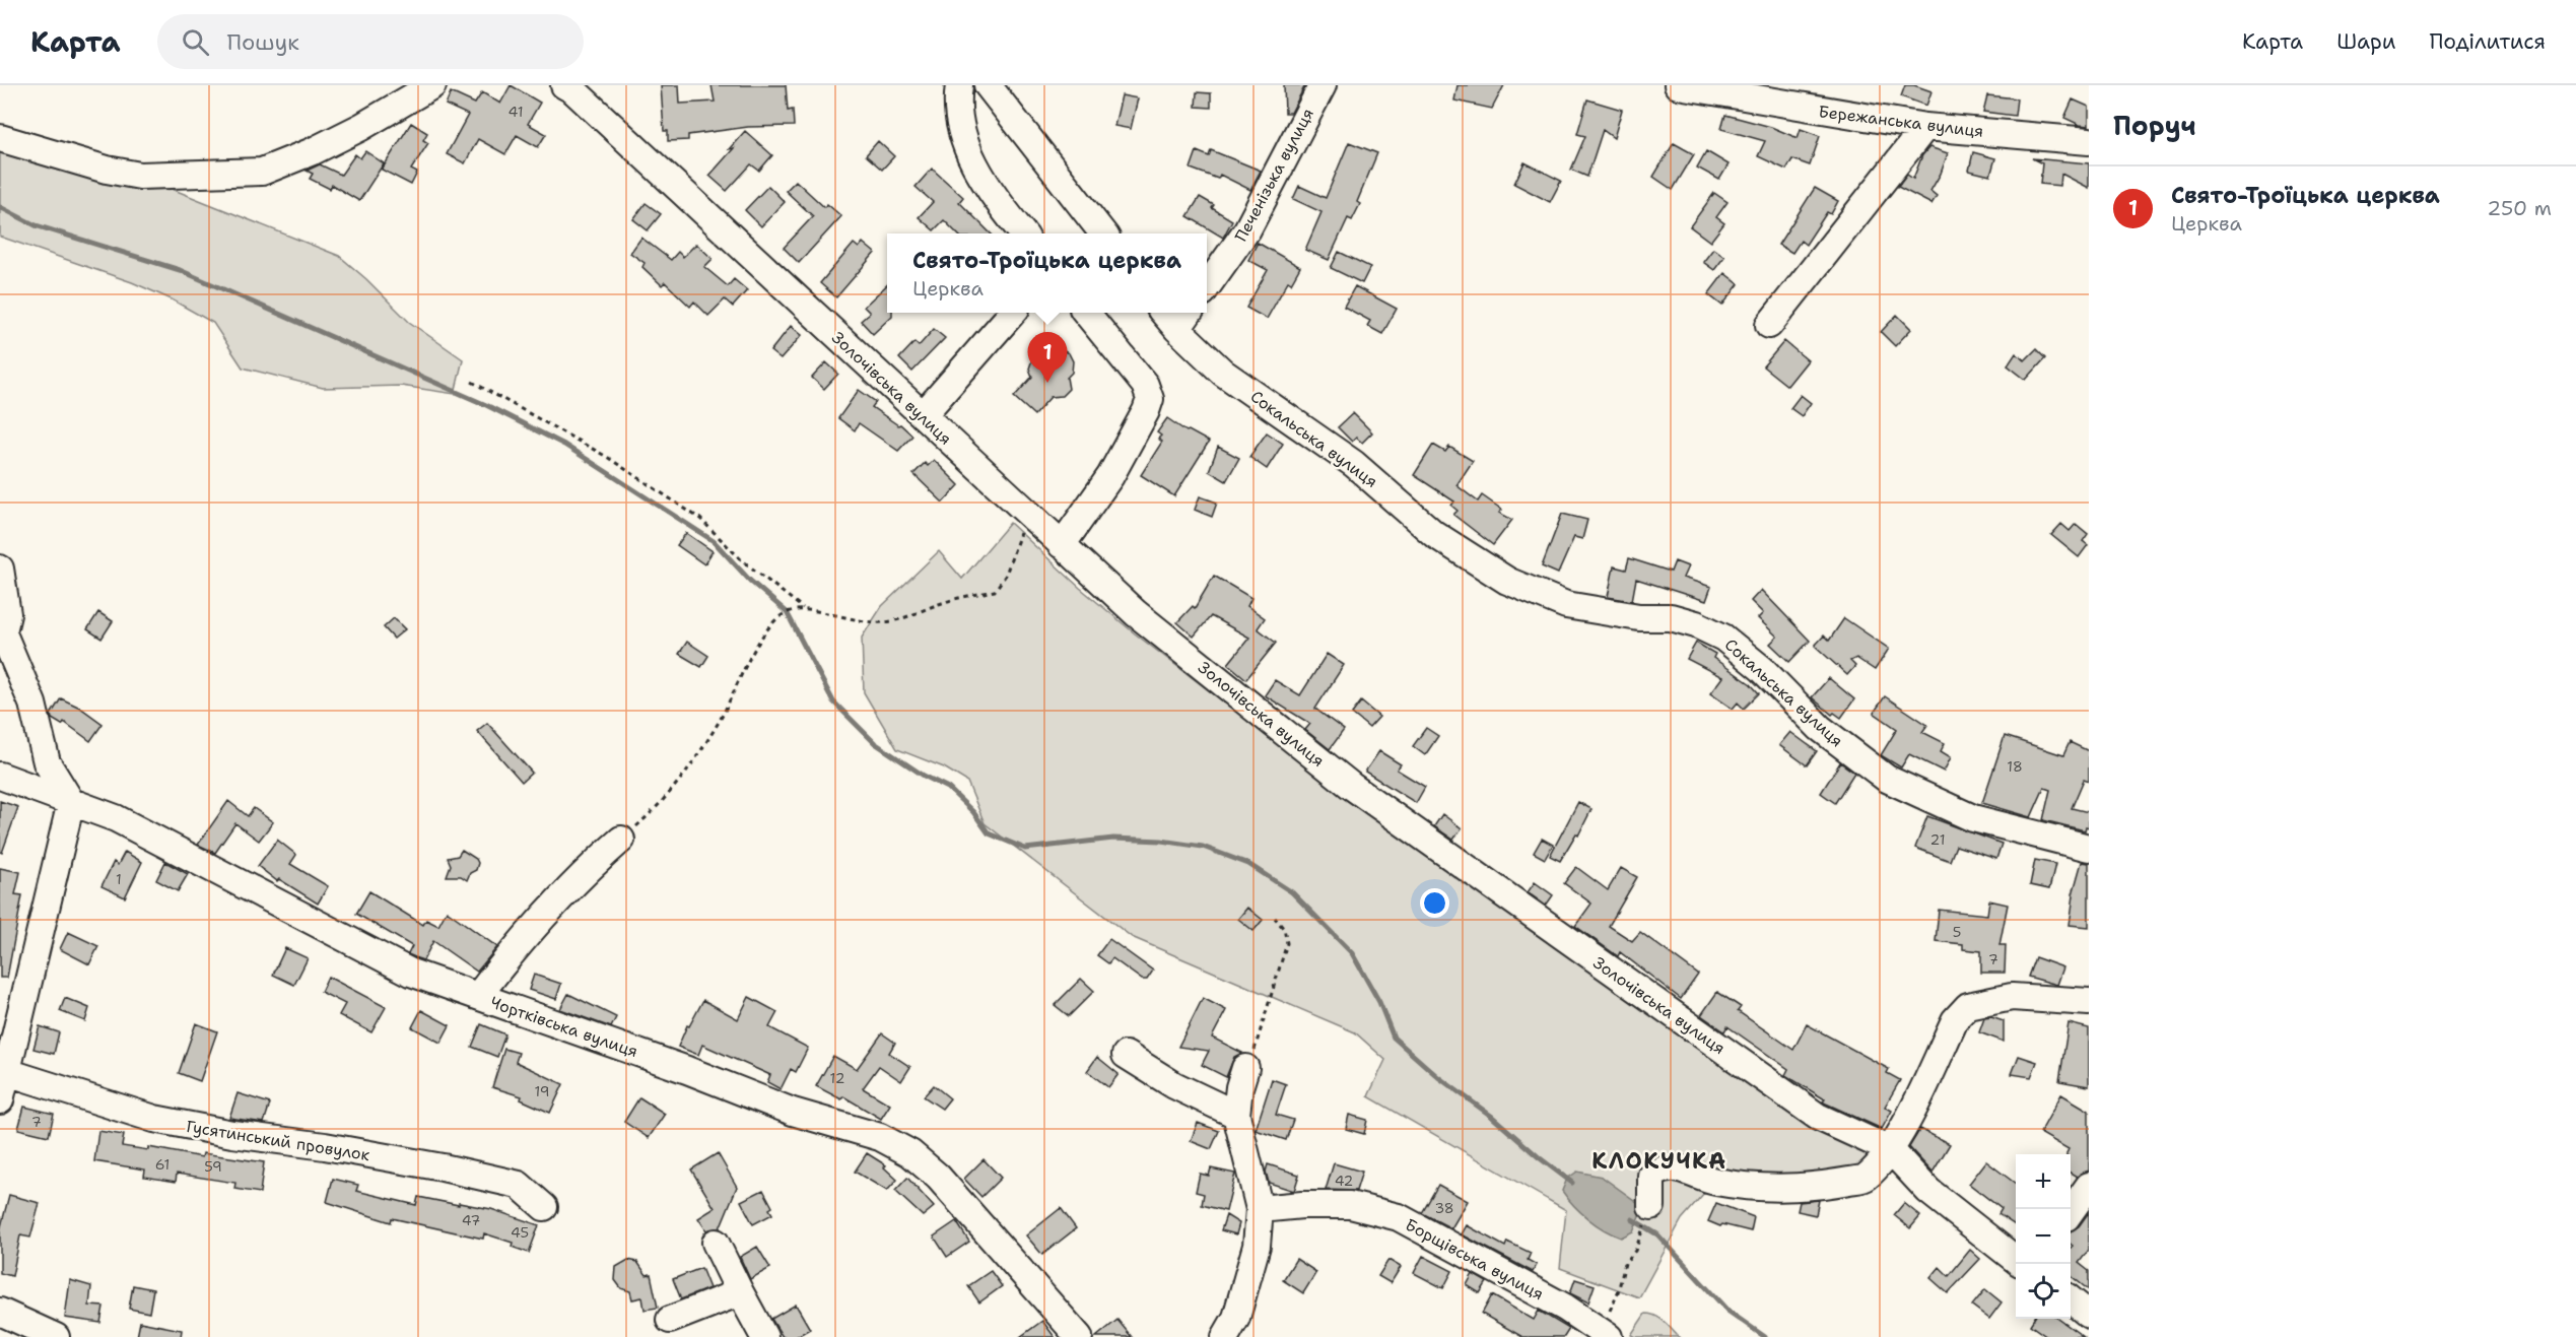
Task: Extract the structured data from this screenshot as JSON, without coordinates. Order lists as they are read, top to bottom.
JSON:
{
  "streets": {
    "street": [
      "Бережанська вулиця",
      "Печенізька вулиця",
      "Золочівська вулиця",
      "Сокальська вулиця",
      "Чортківська вулиця",
      "Гусятинський провулок",
      "Борщівська вулиця"
    ]
  },
  "districts": ["КЛОКУЧКА"],
  "house_numbers": [
    "41",
    "18",
    "21",
    "1",
    "5",
    "7",
    "12",
    "19",
    "7",
    "61",
    "59",
    "42",
    "38",
    "47",
    "45"
  ],
  "page": {
    "header": "Карта",
    "search": "Пошук",
    "nav": ["Карта", "Шари", "Поділитися"],
    "heading": "Поруч",
    "list": [
      {
        "mark": "1",
        "name": "Свято-Троїцька церква",
        "note": "Церква",
        "value": "250 m"
      }
    ],
    "popup": ["Свято-Троїцька церква", "Церква"],
    "pins": "1",
    "map_buttons": ["+", "−"]
  }
}
